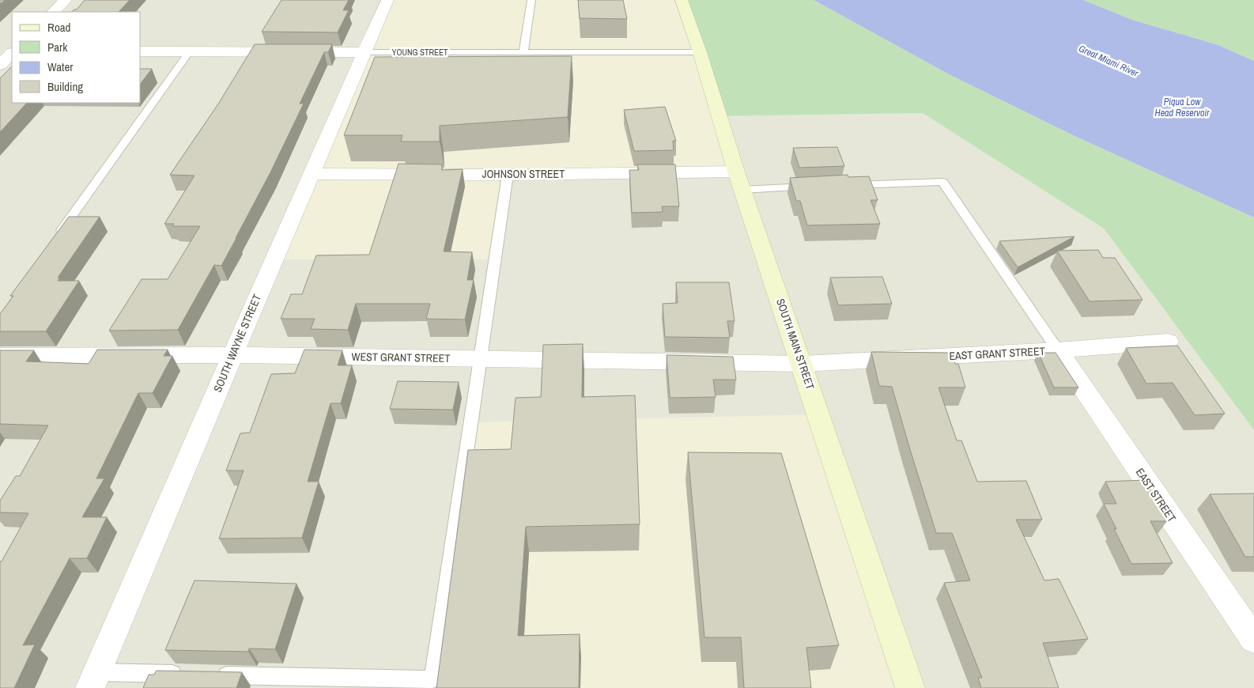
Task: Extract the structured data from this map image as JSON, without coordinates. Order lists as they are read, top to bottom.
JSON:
{
  "streets": {
    "main road": ["SOUTH MAIN STREET"],
    "street": [
      "YOUNG STREET",
      "JOHNSON STREET",
      "SOUTH WAYNE STREET",
      "EAST GRANT STREET",
      "WEST GRANT STREET",
      "EAST STREET"
    ]
  },
  "crossings": [
    ["YOUNG STREET", "SOUTH WAYNE STREET"],
    ["YOUNG STREET", "SOUTH MAIN STREET"],
    ["JOHNSON STREET", "SOUTH WAYNE STREET"],
    ["JOHNSON STREET", "SOUTH MAIN STREET"],
    ["SOUTH WAYNE STREET", "WEST GRANT STREET"],
    ["SOUTH MAIN STREET", "EAST GRANT STREET"],
    ["SOUTH MAIN STREET", "WEST GRANT STREET"],
    ["EAST GRANT STREET", "WEST GRANT STREET"],
    ["EAST GRANT STREET", "EAST STREET"]
  ],
  "water": ["Great Miami River", "Piqua Low Head Reservoir"],
  "legend": [
    "Road",
    "Park",
    "Water",
    "Building"
  ]
}
